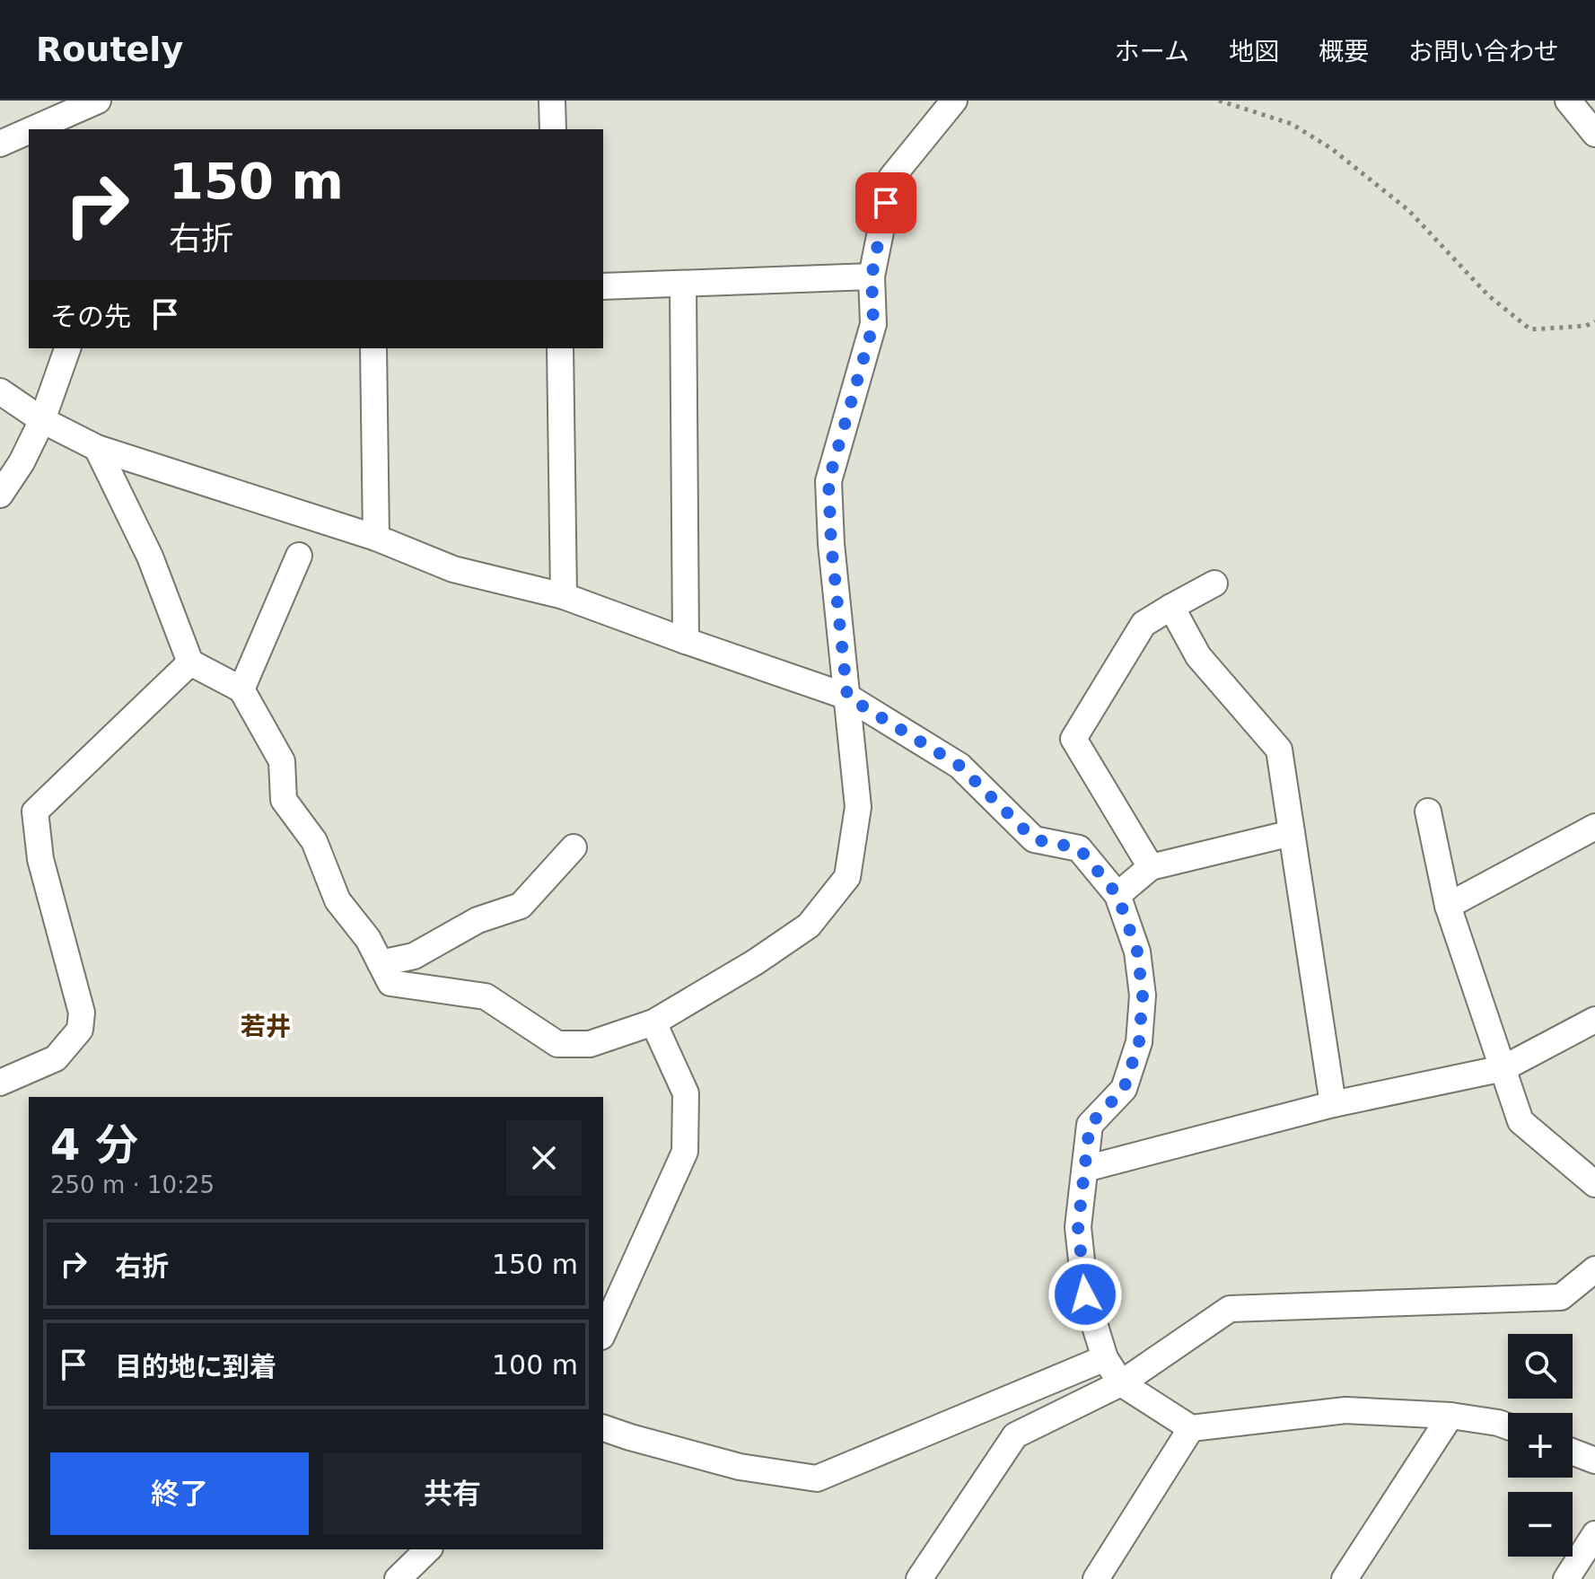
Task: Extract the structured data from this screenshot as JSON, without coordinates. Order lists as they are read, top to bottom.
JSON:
{
  "districts": ["若井"],
  "page": {
    "header": "Routely",
    "nav": [
      "ホーム",
      "地図",
      "概要",
      "お問い合わせ"
    ],
    "turn": ["150 m", "右折"],
    "then": "その先",
    "heading": ["4 分", "250 m · 10:25"],
    "list": [
      {
        "name": "右折",
        "value": "150 m"
      },
      {
        "name": "目的地に到着",
        "value": "100 m"
      }
    ],
    "map_buttons": ["+", "−"],
    "buttons": ["終了", "共有"]
  }
}
